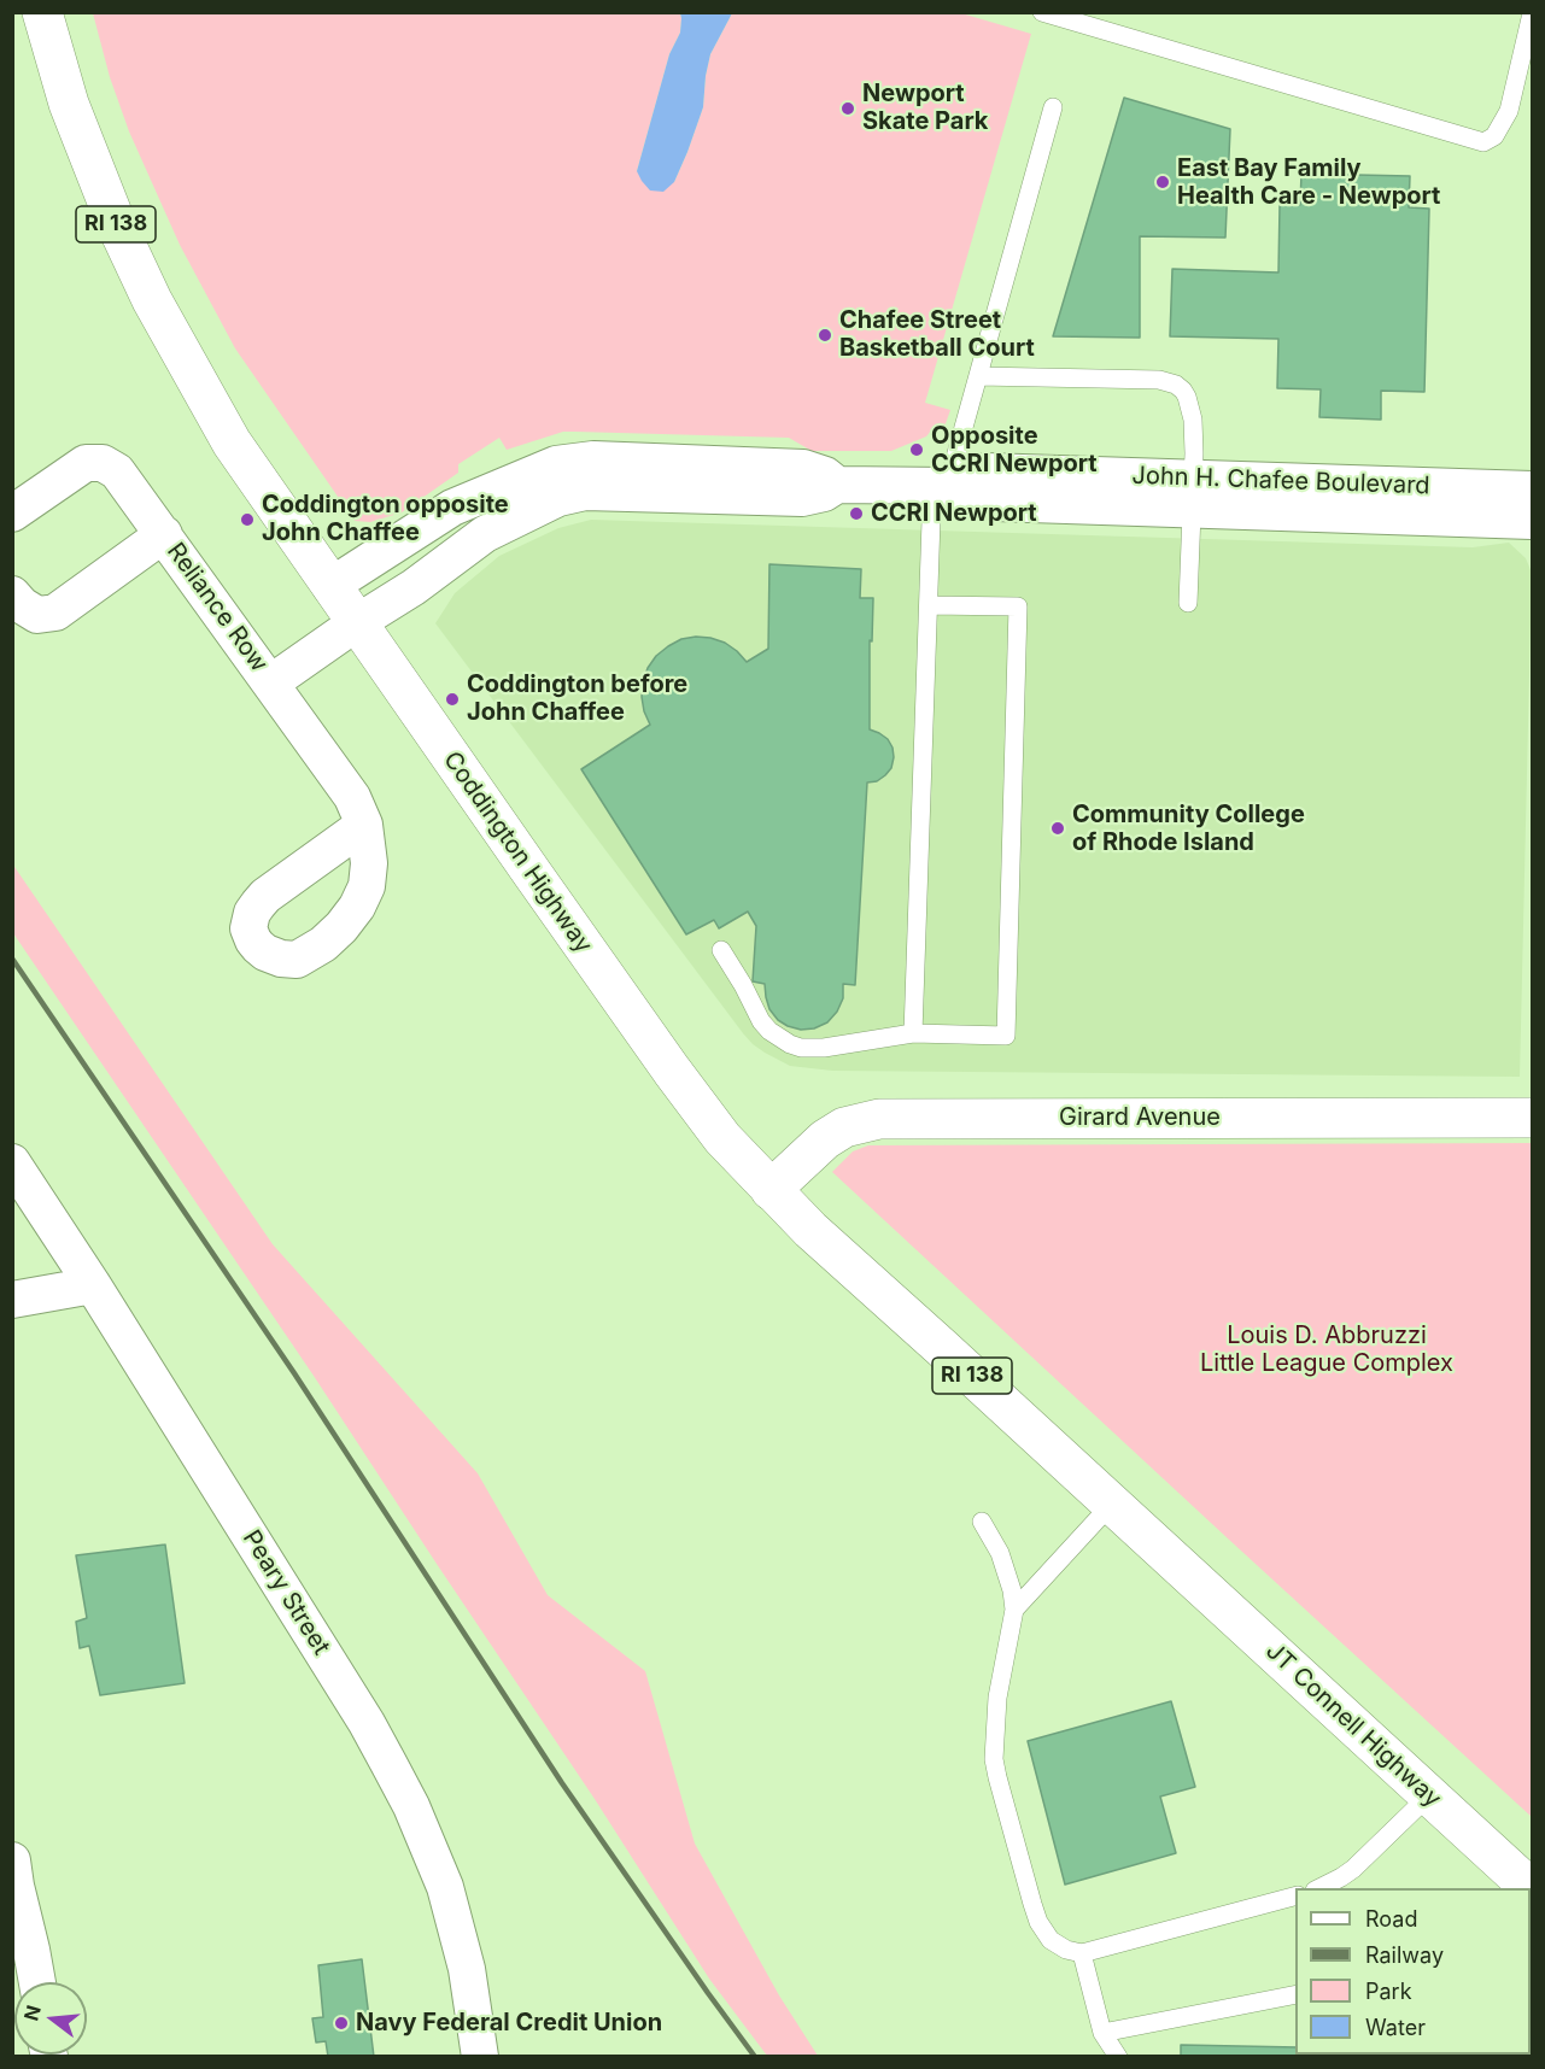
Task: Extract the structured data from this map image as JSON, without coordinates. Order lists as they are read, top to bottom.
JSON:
{
  "streets": {
    "main road": [
      "RI 138",
      "Coddington Highway",
      "Girard Avenue",
      "JT Connell Highway"
    ],
    "street": ["John H. Chafee Boulevard", "Reliance Row", "Peary Street"]
  },
  "crossings": [
    ["John H. Chafee Boulevard", "Reliance Row"],
    ["John H. Chafee Boulevard", "Coddington Highway"],
    ["Reliance Row", "Coddington Highway"],
    ["Coddington Highway", "Girard Avenue"],
    ["Coddington Highway", "JT Connell Highway"]
  ],
  "parks": ["Louis D. Abbruzzi Little League Complex"],
  "places": [
    "Newport Skate Park",
    "East Bay Family Health Care - Newport",
    "Chafee Street Basketball Court",
    "Opposite CCRI Newport",
    "CCRI Newport",
    "Coddington opposite John Chaffee",
    "Coddington before John Chaffee",
    "Community College of Rhode Island",
    "Navy Federal Credit Union"
  ],
  "legend": [
    "Road",
    "Railway",
    "Park",
    "Water"
  ],
  "north": "left"
}
